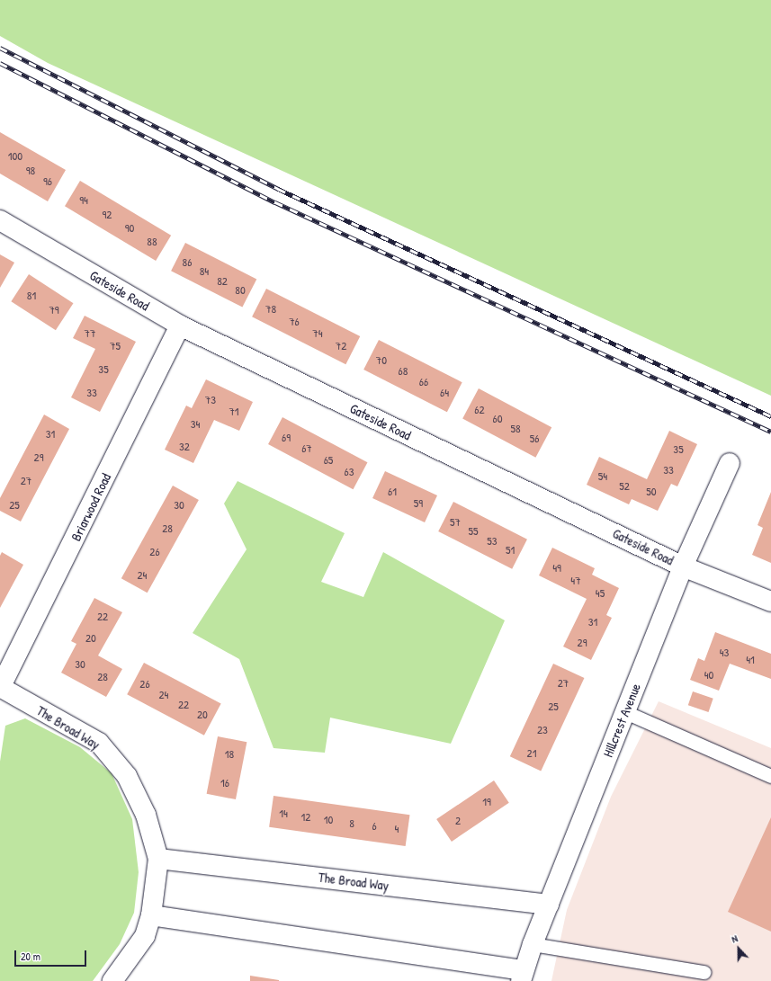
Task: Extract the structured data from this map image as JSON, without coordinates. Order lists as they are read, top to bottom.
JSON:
{
  "streets": {
    "street": [
      "Gateside Road",
      "Briarwood Road",
      "Hillcrest Avenue",
      "The Broad Way"
    ]
  },
  "crossings": [
    ["Gateside Road", "Briarwood Road"],
    ["Gateside Road", "Hillcrest Avenue"],
    ["Briarwood Road", "The Broad Way"],
    ["Hillcrest Avenue", "The Broad Way"]
  ],
  "house_numbers": [
    "100",
    "98",
    "96",
    "94",
    "92",
    "90",
    "88",
    "86",
    "84",
    "82",
    "80",
    "81",
    "78",
    "79",
    "76",
    "77",
    "74",
    "75",
    "72",
    "70",
    "35",
    "68",
    "66",
    "33",
    "64",
    "73",
    "62",
    "71",
    "60",
    "34",
    "58",
    "31",
    "69",
    "56",
    "32",
    "67",
    "35",
    "29",
    "65",
    "33",
    "63",
    "54",
    "27",
    "52",
    "61",
    "50",
    "59",
    "25",
    "30",
    "57",
    "28",
    "55",
    "53",
    "51",
    "26",
    "49",
    "24",
    "47",
    "45",
    "22",
    "31",
    "20",
    "29",
    "43",
    "41",
    "30",
    "40",
    "28",
    "27",
    "26",
    "24",
    "22",
    "25",
    "20",
    "23",
    "21",
    "18",
    "16",
    "19",
    "14",
    "12",
    "10",
    "2",
    "8",
    "6",
    "4"
  ],
  "scale_bar": "20 m",
  "north": "top"
}
